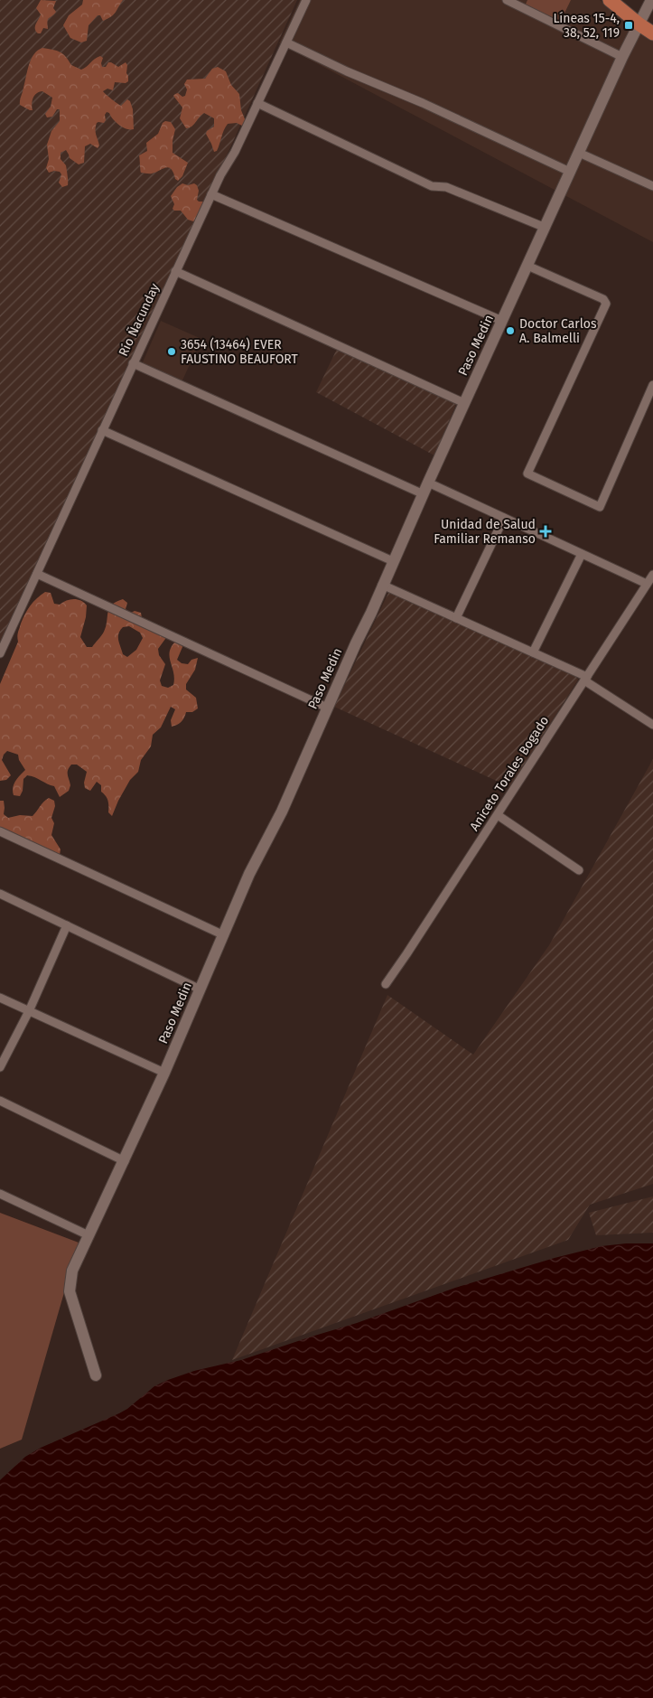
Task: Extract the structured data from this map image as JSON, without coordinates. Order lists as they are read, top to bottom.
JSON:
{
  "streets": {
    "street": ["Río Ñacunday", "Paso Medin", "Aniceto Torales Bogado"]
  },
  "places": {
    "transit": ["Líneas 15-4, 38, 52, 119"],
    "other": ["Doctor Carlos A. Balmelli", "3654 (13464) EVER FAUSTINO BEAUFORT"],
    "health": ["Unidad de Salud Familiar Remanso"]
  }
}
